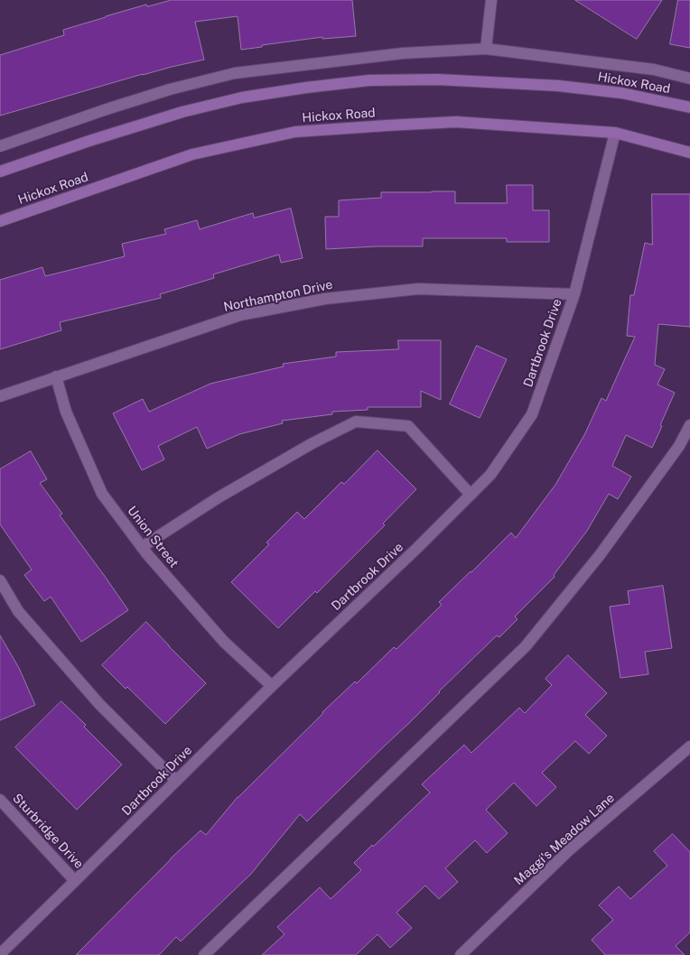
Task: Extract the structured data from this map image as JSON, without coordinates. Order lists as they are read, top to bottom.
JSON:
{
  "streets": {
    "street": [
      "Hickox Road",
      "Northampton Drive",
      "Dartbrook Drive",
      "Union Street",
      "Sturbridge Drive",
      "Maggi's Meadow Lane"
    ]
  },
  "crossings": [
    ["Hickox Road", "Dartbrook Drive"],
    ["Northampton Drive", "Dartbrook Drive"],
    ["Northampton Drive", "Union Street"],
    ["Dartbrook Drive", "Union Street"],
    ["Dartbrook Drive", "Sturbridge Drive"]
  ]
}
